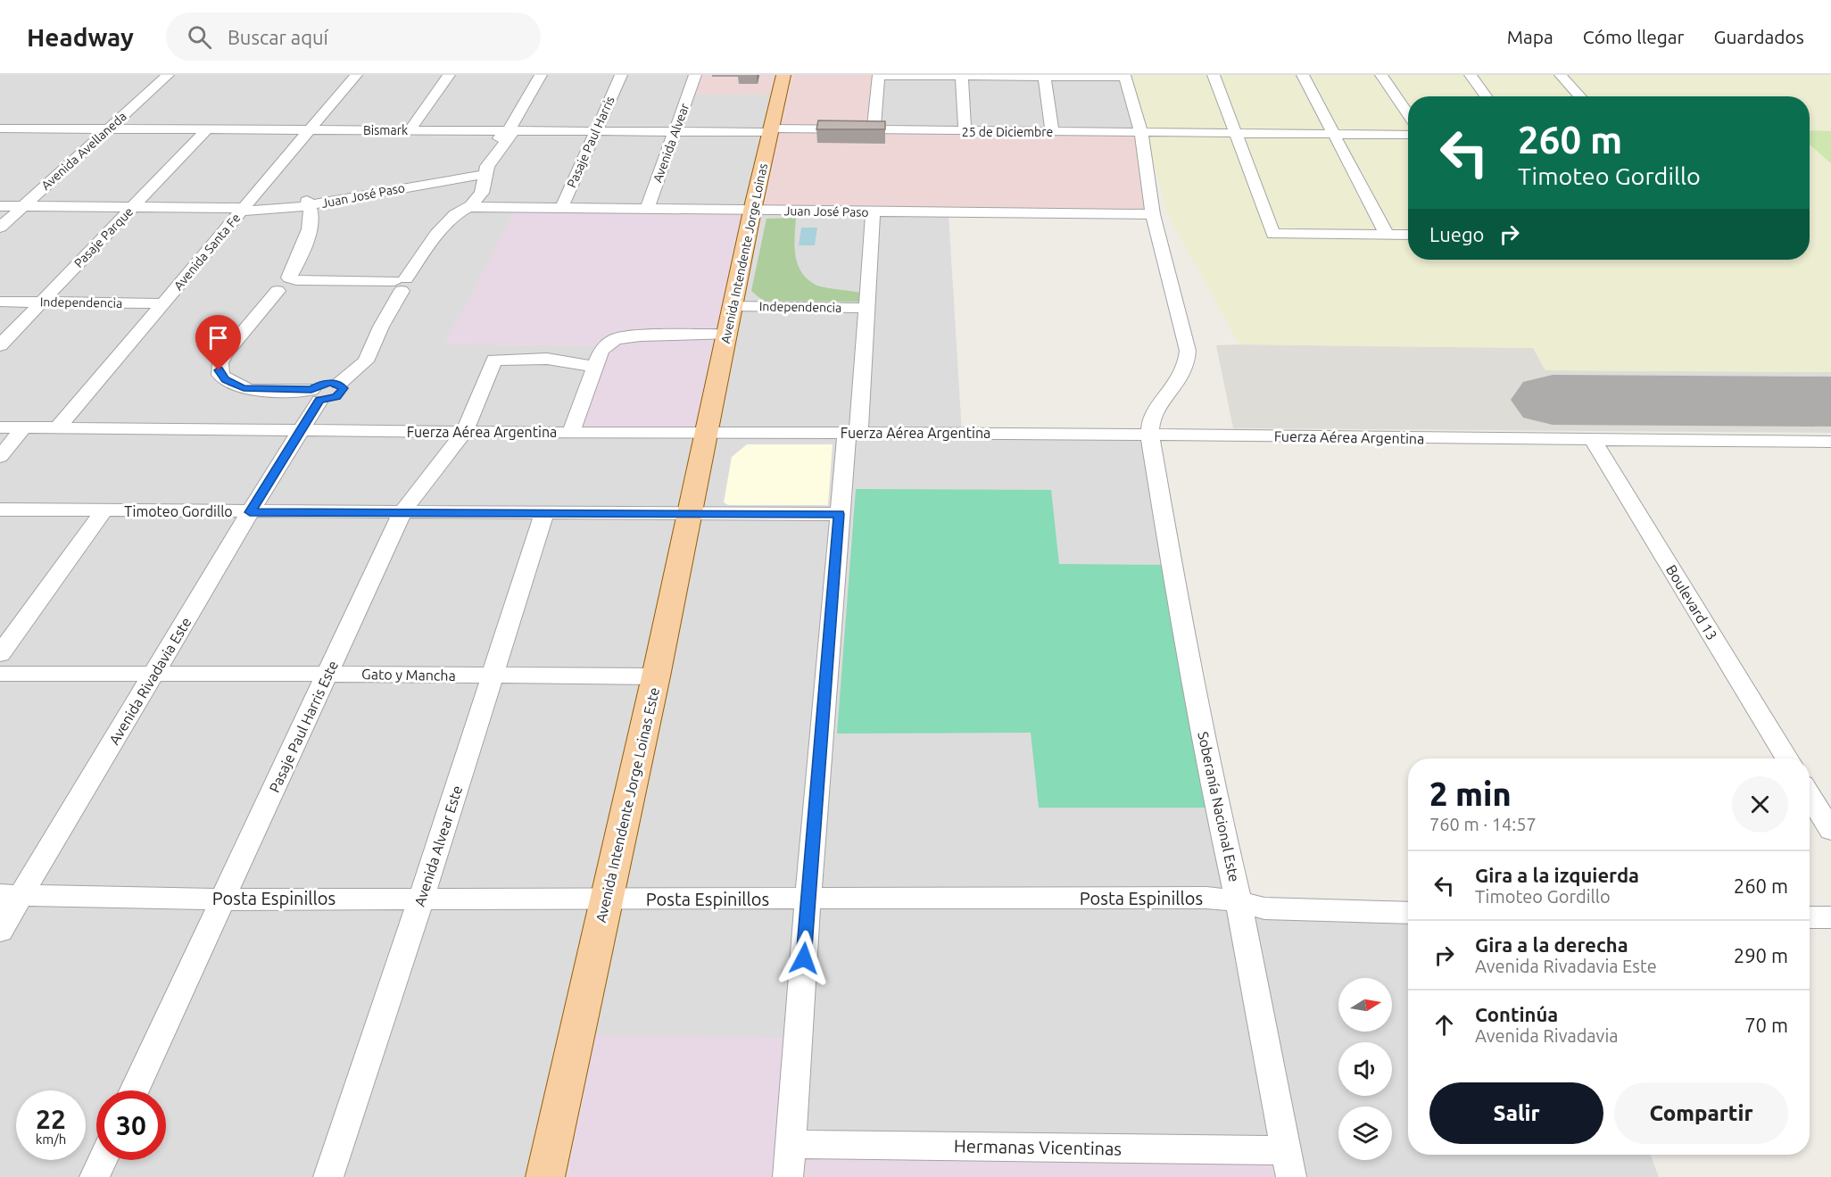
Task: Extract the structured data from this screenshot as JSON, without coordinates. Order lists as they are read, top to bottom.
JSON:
{
  "streets": {
    "main road": ["Avenida Intendente Jorge Loinas", "Avenida Intendente Jorge Loinas Este"],
    "street": [
      "Bismark",
      "25 de Diciembre",
      "Pasaje Paul Harris",
      "Avenida Alvear",
      "Avenida Avellaneda",
      "Juan José Paso",
      "Pasaje Parque",
      "Avenida Santa Fe",
      "Independencia",
      "Fuerza Aérea Argentina",
      "Timoteo Gordillo",
      "Boulevard 13",
      "Gato y Mancha",
      "Avenida Rivadavia Este",
      "Pasaje Paul Harris Este",
      "Soberanía Nacional Este",
      "Avenida Alvear Este",
      "Posta Espinillos",
      "Hermanas Vicentinas"
    ]
  },
  "crossings": [
    ["Bismark", "25 de Diciembre"],
    ["Bismark", "Pasaje Paul Harris"],
    ["Bismark", "Avenida Alvear"],
    ["Bismark", "Avenida Avellaneda"],
    ["Bismark", "Pasaje Parque"],
    ["Bismark", "Avenida Santa Fe"],
    ["Bismark", "Avenida Intendente Jorge Loinas"],
    ["25 de Diciembre", "Avenida Intendente Jorge Loinas"],
    ["Pasaje Paul Harris", "Juan José Paso"],
    ["Avenida Alvear", "Juan José Paso"],
    ["Avenida Avellaneda", "Juan José Paso"],
    ["Juan José Paso", "Pasaje Parque"],
    ["Juan José Paso", "Avenida Santa Fe"],
    ["Juan José Paso", "Avenida Intendente Jorge Loinas"],
    ["Pasaje Parque", "Independencia"],
    ["Avenida Santa Fe", "Independencia"],
    ["Avenida Santa Fe", "Fuerza Aérea Argentina"],
    ["Avenida Intendente Jorge Loinas", "Independencia"],
    ["Avenida Intendente Jorge Loinas", "Fuerza Aérea Argentina"],
    ["Avenida Intendente Jorge Loinas", "Avenida Intendente Jorge Loinas Este"],
    ["Fuerza Aérea Argentina", "Boulevard 13"],
    ["Fuerza Aérea Argentina", "Avenida Rivadavia Este"],
    ["Fuerza Aérea Argentina", "Pasaje Paul Harris Este"],
    ["Fuerza Aérea Argentina", "Avenida Intendente Jorge Loinas Este"],
    ["Fuerza Aérea Argentina", "Soberanía Nacional Este"],
    ["Timoteo Gordillo", "Avenida Rivadavia Este"],
    ["Timoteo Gordillo", "Pasaje Paul Harris Este"],
    ["Timoteo Gordillo", "Avenida Intendente Jorge Loinas Este"],
    ["Timoteo Gordillo", "Avenida Alvear Este"],
    ["Gato y Mancha", "Avenida Rivadavia Este"],
    ["Gato y Mancha", "Pasaje Paul Harris Este"],
    ["Gato y Mancha", "Avenida Intendente Jorge Loinas Este"],
    ["Gato y Mancha", "Avenida Alvear Este"],
    ["Avenida Rivadavia Este", "Posta Espinillos"],
    ["Pasaje Paul Harris Este", "Posta Espinillos"],
    ["Avenida Intendente Jorge Loinas Este", "Posta Espinillos"],
    ["Soberanía Nacional Este", "Posta Espinillos"],
    ["Soberanía Nacional Este", "Hermanas Vicentinas"],
    ["Avenida Alvear Este", "Posta Espinillos"]
  ],
  "north": "right",
  "page": {
    "header": "Headway",
    "search": "Buscar aquí",
    "nav": ["Mapa", "Cómo llegar", "Guardados"],
    "turn": ["260 m", "Timoteo Gordillo"],
    "then": "Luego",
    "heading": ["2 min", "760 m · 14:57"],
    "list": [
      {
        "name": "Gira a la izquierda",
        "note": "Timoteo Gordillo",
        "value": "260 m"
      },
      {
        "name": "Gira a la derecha",
        "note": "Avenida Rivadavia Este",
        "value": "290 m"
      },
      {
        "name": "Continúa",
        "note": "Avenida Rivadavia",
        "value": "70 m"
      }
    ],
    "buttons": ["Salir", "Compartir"],
    "speed": "22 km/h",
    "limit": "30"
  }
}
